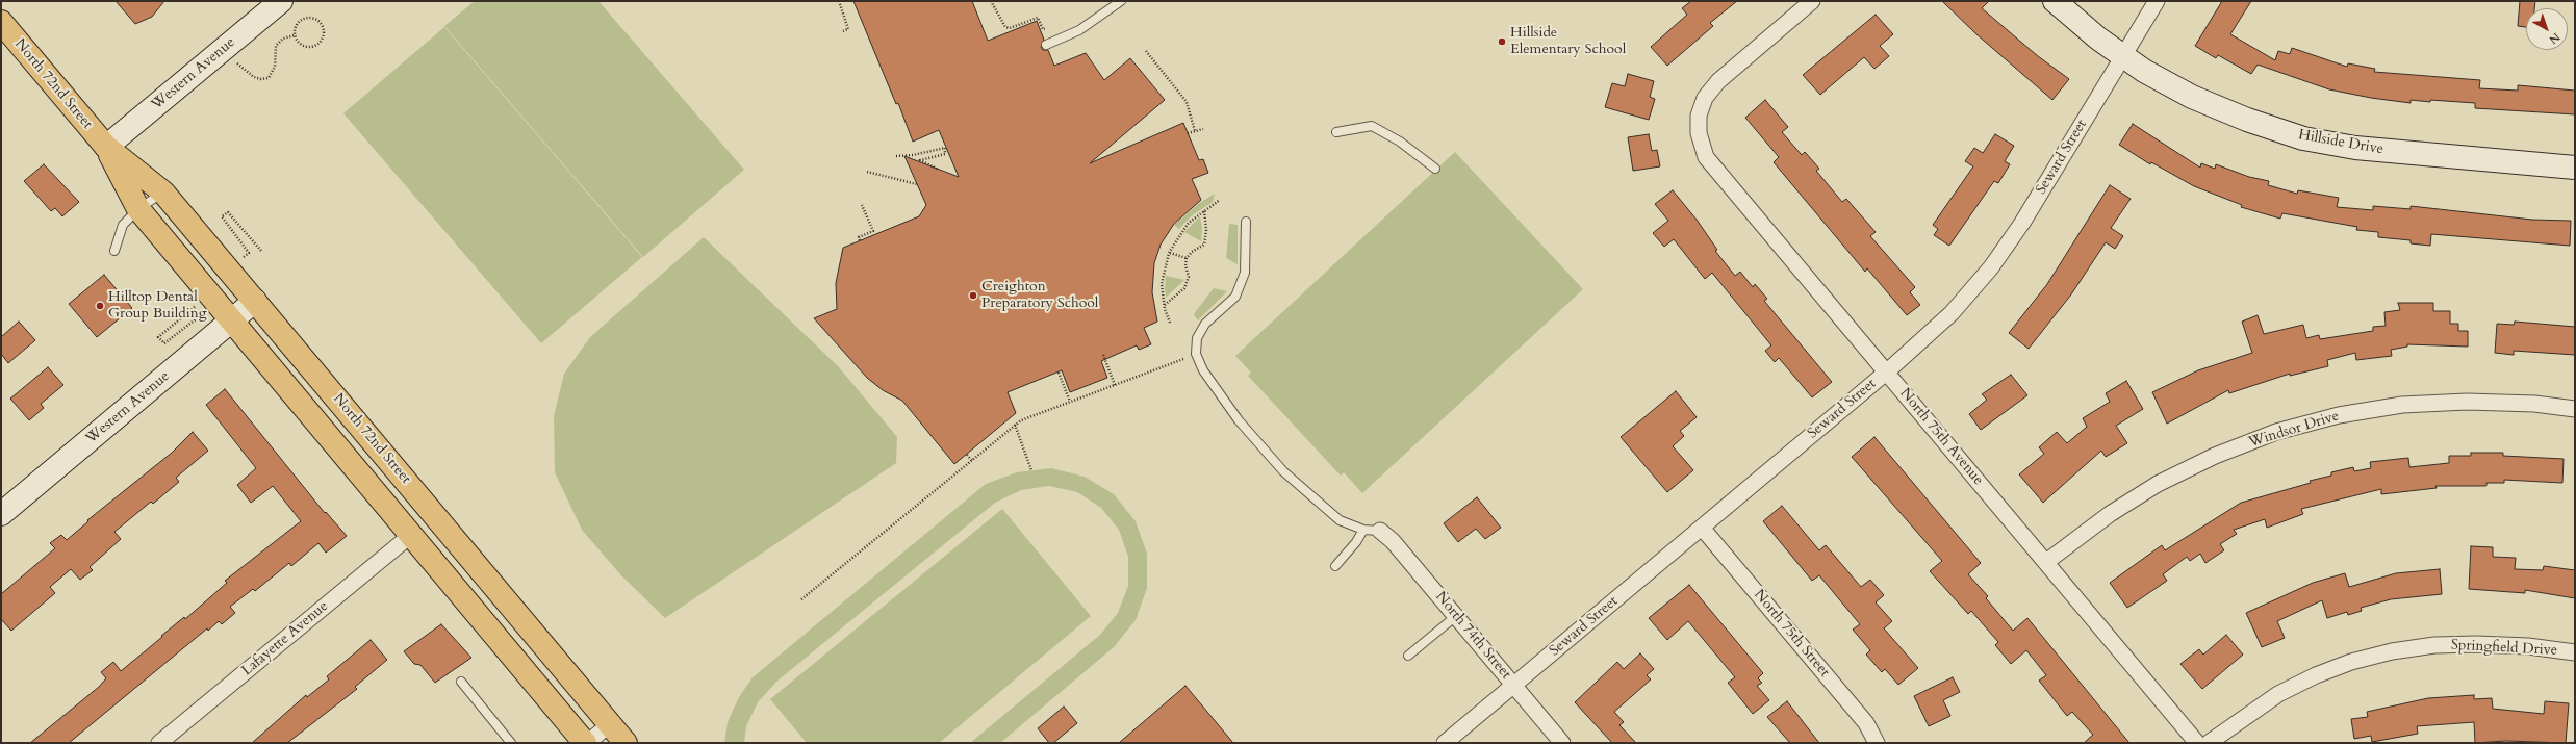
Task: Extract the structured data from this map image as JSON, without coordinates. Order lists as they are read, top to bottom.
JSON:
{
  "streets": {
    "main road": ["North 72nd Street"],
    "street": [
      "Western Avenue",
      "Hillside Drive",
      "Seward Street",
      "Windsor Drive",
      "North 75th Avenue",
      "North 75th Street",
      "North 74th Street",
      "Lafayette Avenue",
      "Springfield Drive"
    ]
  },
  "crossings": [
    ["Western Avenue", "North 72nd Street"],
    ["North 72nd Street", "Lafayette Avenue"],
    ["Hillside Drive", "Seward Street"],
    ["Seward Street", "North 75th Avenue"],
    ["Seward Street", "North 75th Street"],
    ["Seward Street", "North 74th Street"],
    ["Windsor Drive", "North 75th Avenue"]
  ],
  "places": ["Hillside Elementary School", "Creighton Preparatory School", "Hilltop Dental Group Building"],
  "north": "bottom right"
}
